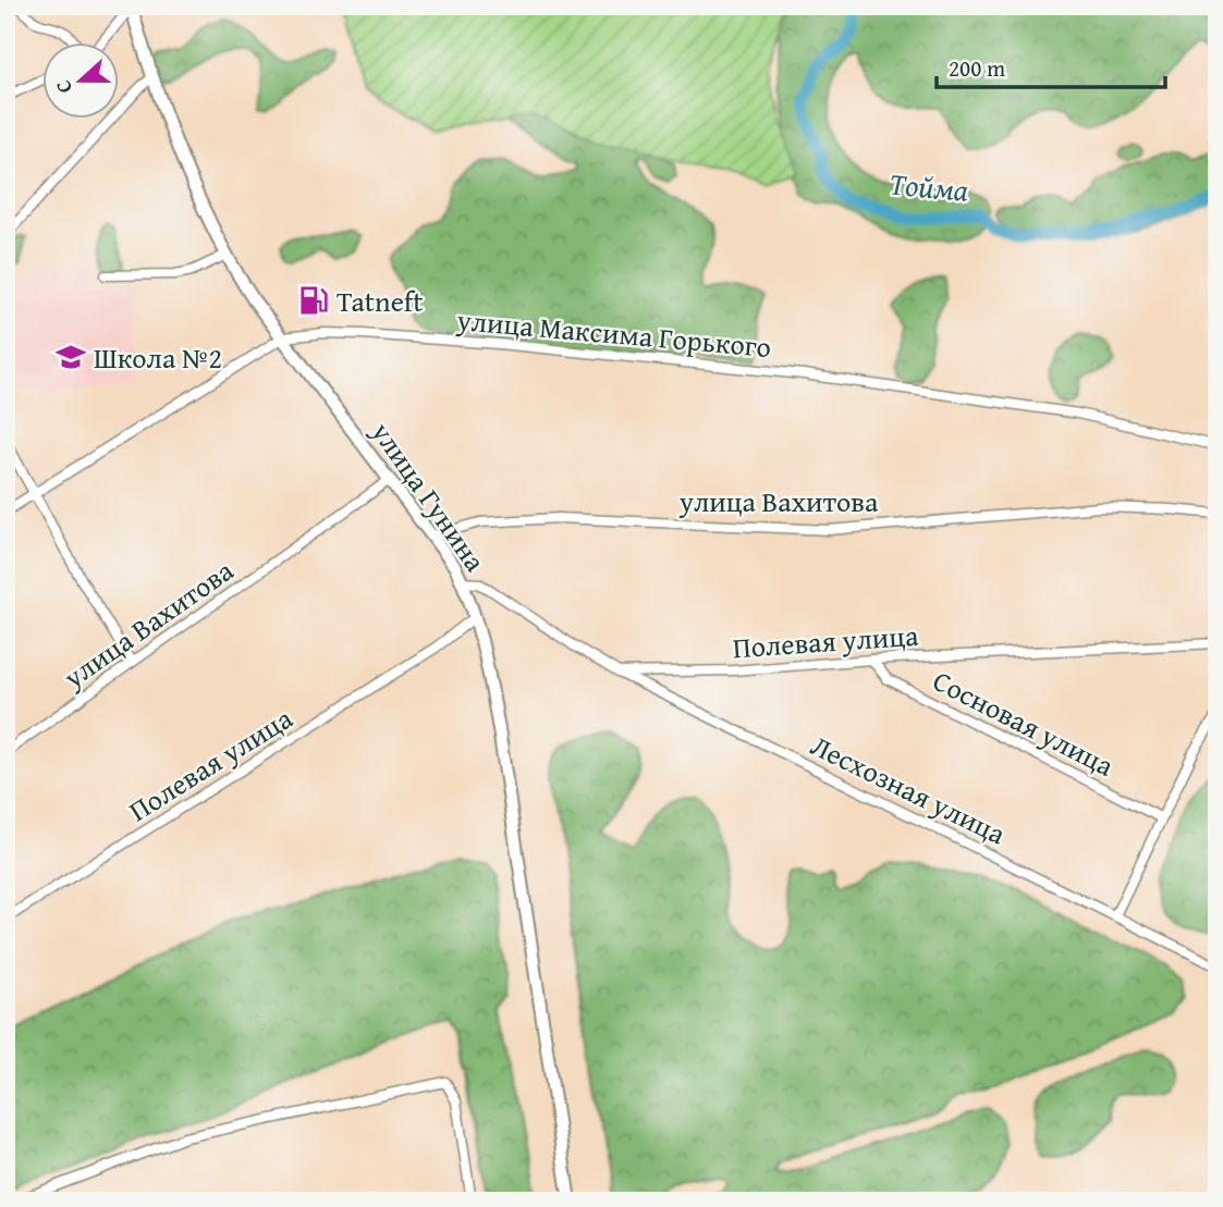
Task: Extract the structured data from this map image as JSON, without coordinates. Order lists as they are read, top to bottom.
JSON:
{
  "streets": {
    "main road": ["улица Гунина"],
    "street": [
      "улица Максима Горького",
      "улица Вахитова",
      "Полевая улица",
      "Сосновая улица",
      "Лесхозная улица"
    ]
  },
  "crossings": [
    ["улица Максима Горького", "улица Гунина"],
    ["улица Гунина", "улица Вахитова"],
    ["улица Гунина", "Полевая улица"],
    ["Полевая улица", "Сосновая улица"],
    ["Полевая улица", "Лесхозная улица"]
  ],
  "water": ["Тойма"],
  "places": {
    "fuel station": ["Tatneft"],
    "school or university": ["Школа №2"]
  },
  "scale_bar": "200 m",
  "north": "left"
}
